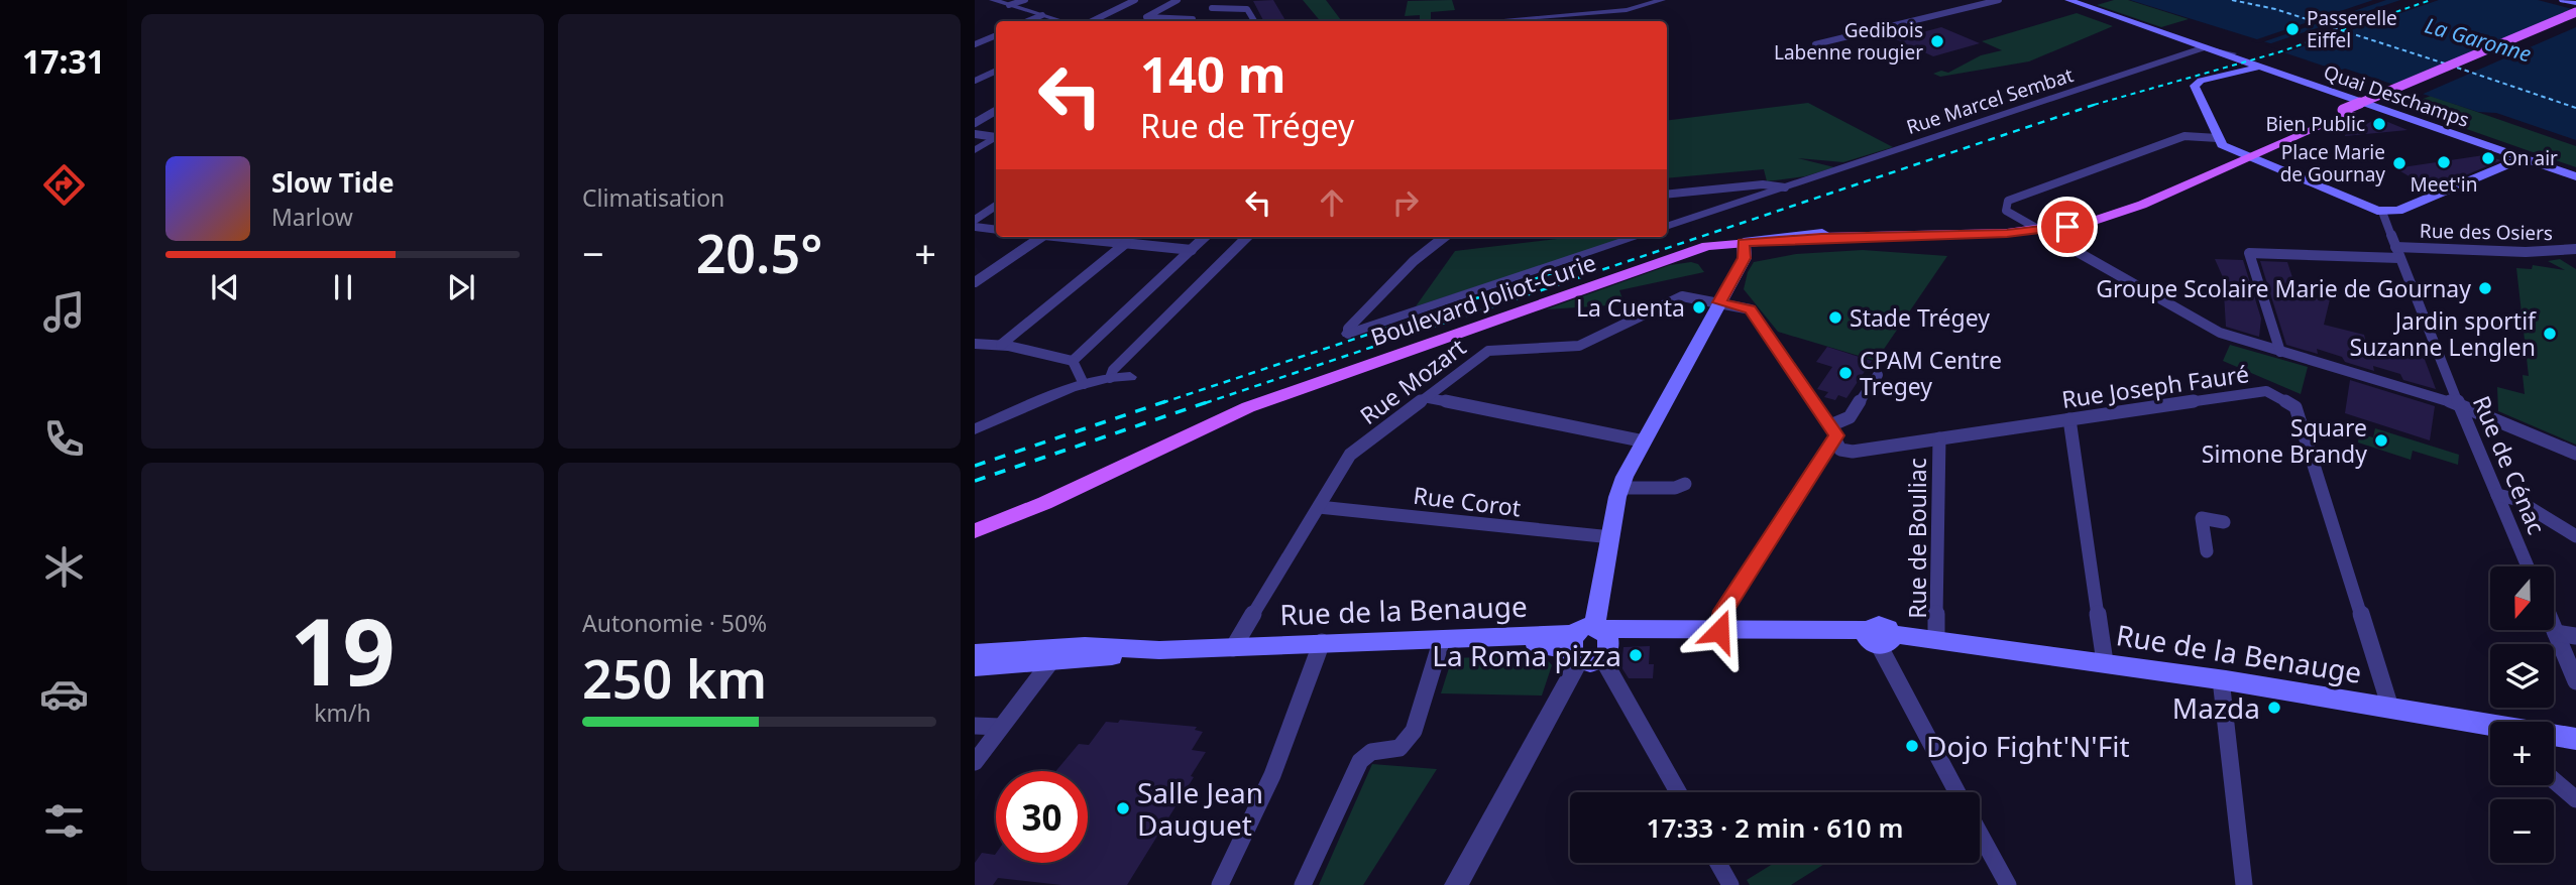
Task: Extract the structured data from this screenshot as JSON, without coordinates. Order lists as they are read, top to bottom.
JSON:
{
  "streets": {
    "main road": ["Quai Deschamps", "Boulevard Joliot-Curie", "Rue de la Benauge"],
    "street": [
      "Rue Marcel Sembat",
      "Rue des Osiers",
      "Rue Mozart",
      "Rue Joseph Fauré",
      "Rue de Cénac",
      "Rue Corot",
      "Rue de Bouliac"
    ]
  },
  "crossings": [
    ["Quai Deschamps", "Rue Marcel Sembat"],
    ["Rue des Osiers", "Rue de Cénac"],
    ["Rue Mozart", "Rue Joseph Fauré"],
    ["Rue Mozart", "Rue Corot"],
    ["Rue Mozart", "Rue de la Benauge"],
    ["Rue Joseph Fauré", "Rue de Bouliac"],
    ["Rue Joseph Fauré", "Rue de la Benauge"],
    ["Rue de Bouliac", "Rue de la Benauge"]
  ],
  "water": ["La Garonne"],
  "places": [
    "Passerelle Eiffel",
    "Gedibois Labenne rougier",
    "Bien Public",
    "On air",
    "Meet'in",
    "Place Marie de Gournay",
    "Groupe Scolaire Marie de Gournay",
    "La Cuenta",
    "Stade Trégey",
    "Jardin sportif Suzanne Lenglen",
    "CPAM Centre Tregey",
    "Square Simone Brandy",
    "La Roma pizza",
    "Mazda",
    "Dojo Fight'N'Fit",
    "Salle Jean Dauguet"
  ],
  "north": "bottom",
  "page": {
    "tabs": "17:31",
    "tile": [
      "Climatisation",
      ["19", "km/h"],
      ["Autonomie · 50%", "250 km"]
    ],
    "turn": ["140 m", "Rue de Trégey"],
    "song": ["Slow Tide", "Marlow"],
    "heat": ["−", "20.5°", "+"],
    "map_buttons": ["+", "−"],
    "limit": "30",
    "trip": "17:33 · 2 min · 610 m"
  }
}
